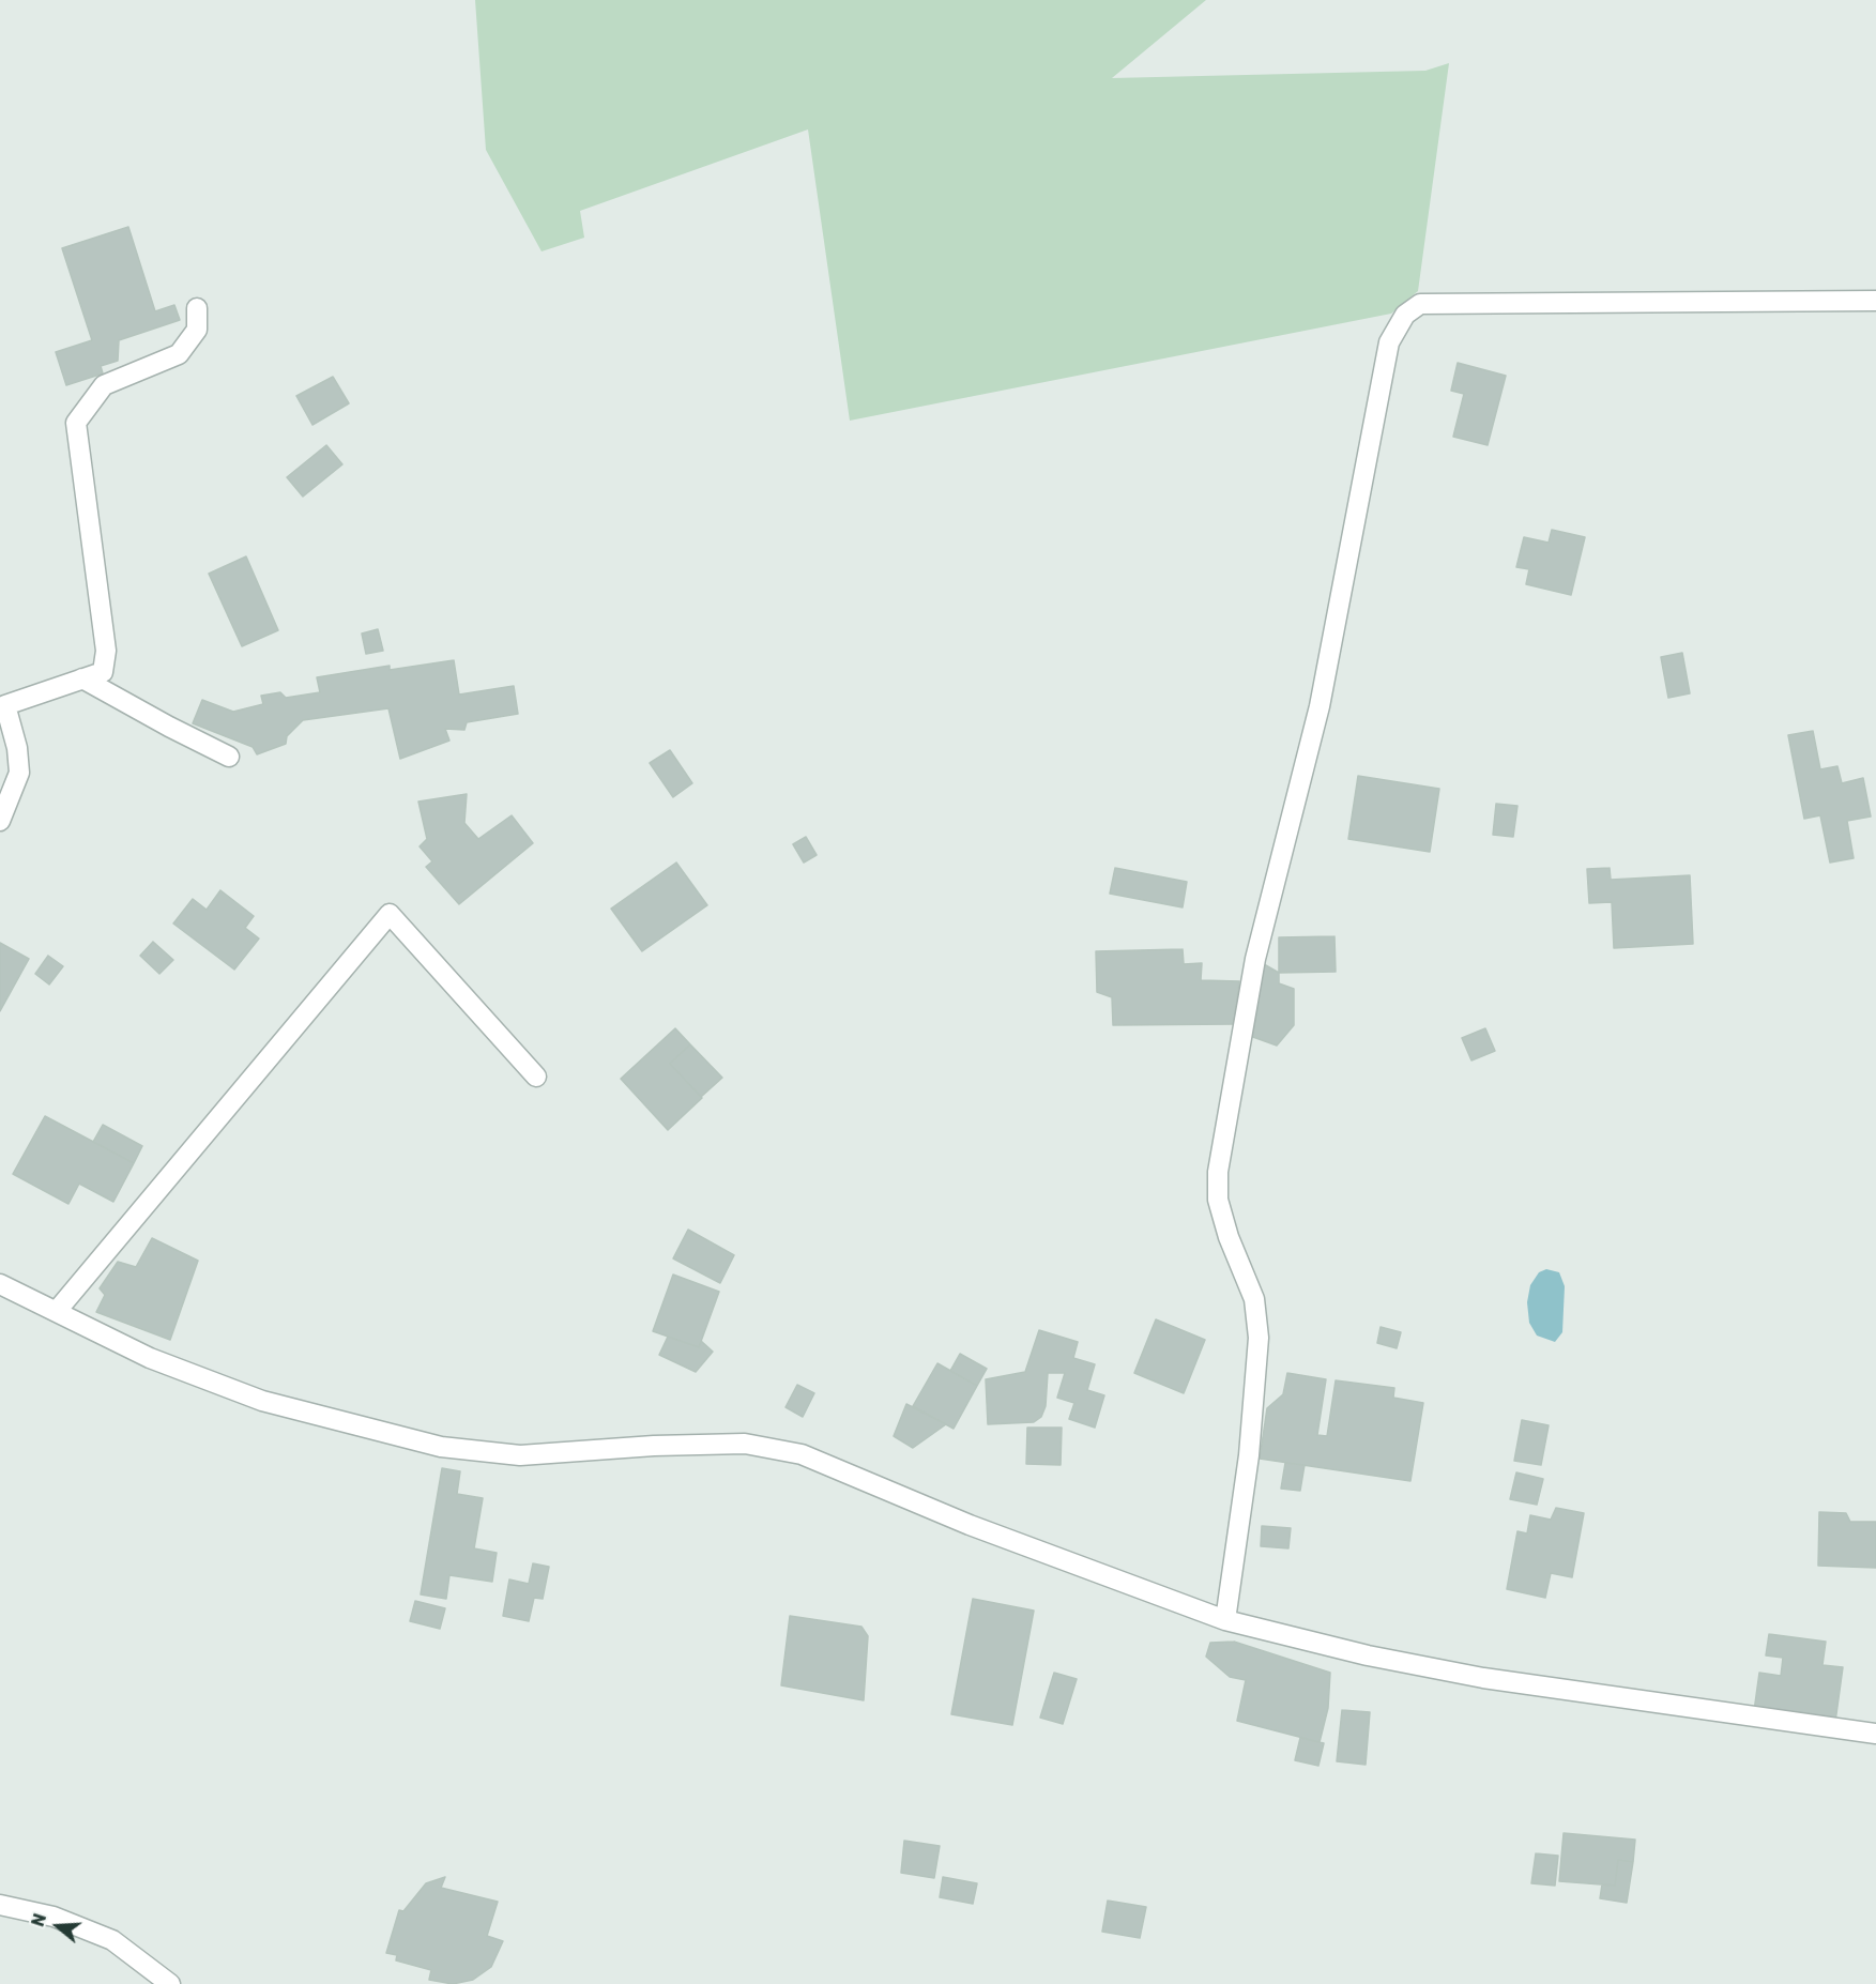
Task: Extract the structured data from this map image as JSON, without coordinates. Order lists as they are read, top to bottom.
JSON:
{
  "north": "left"
}
